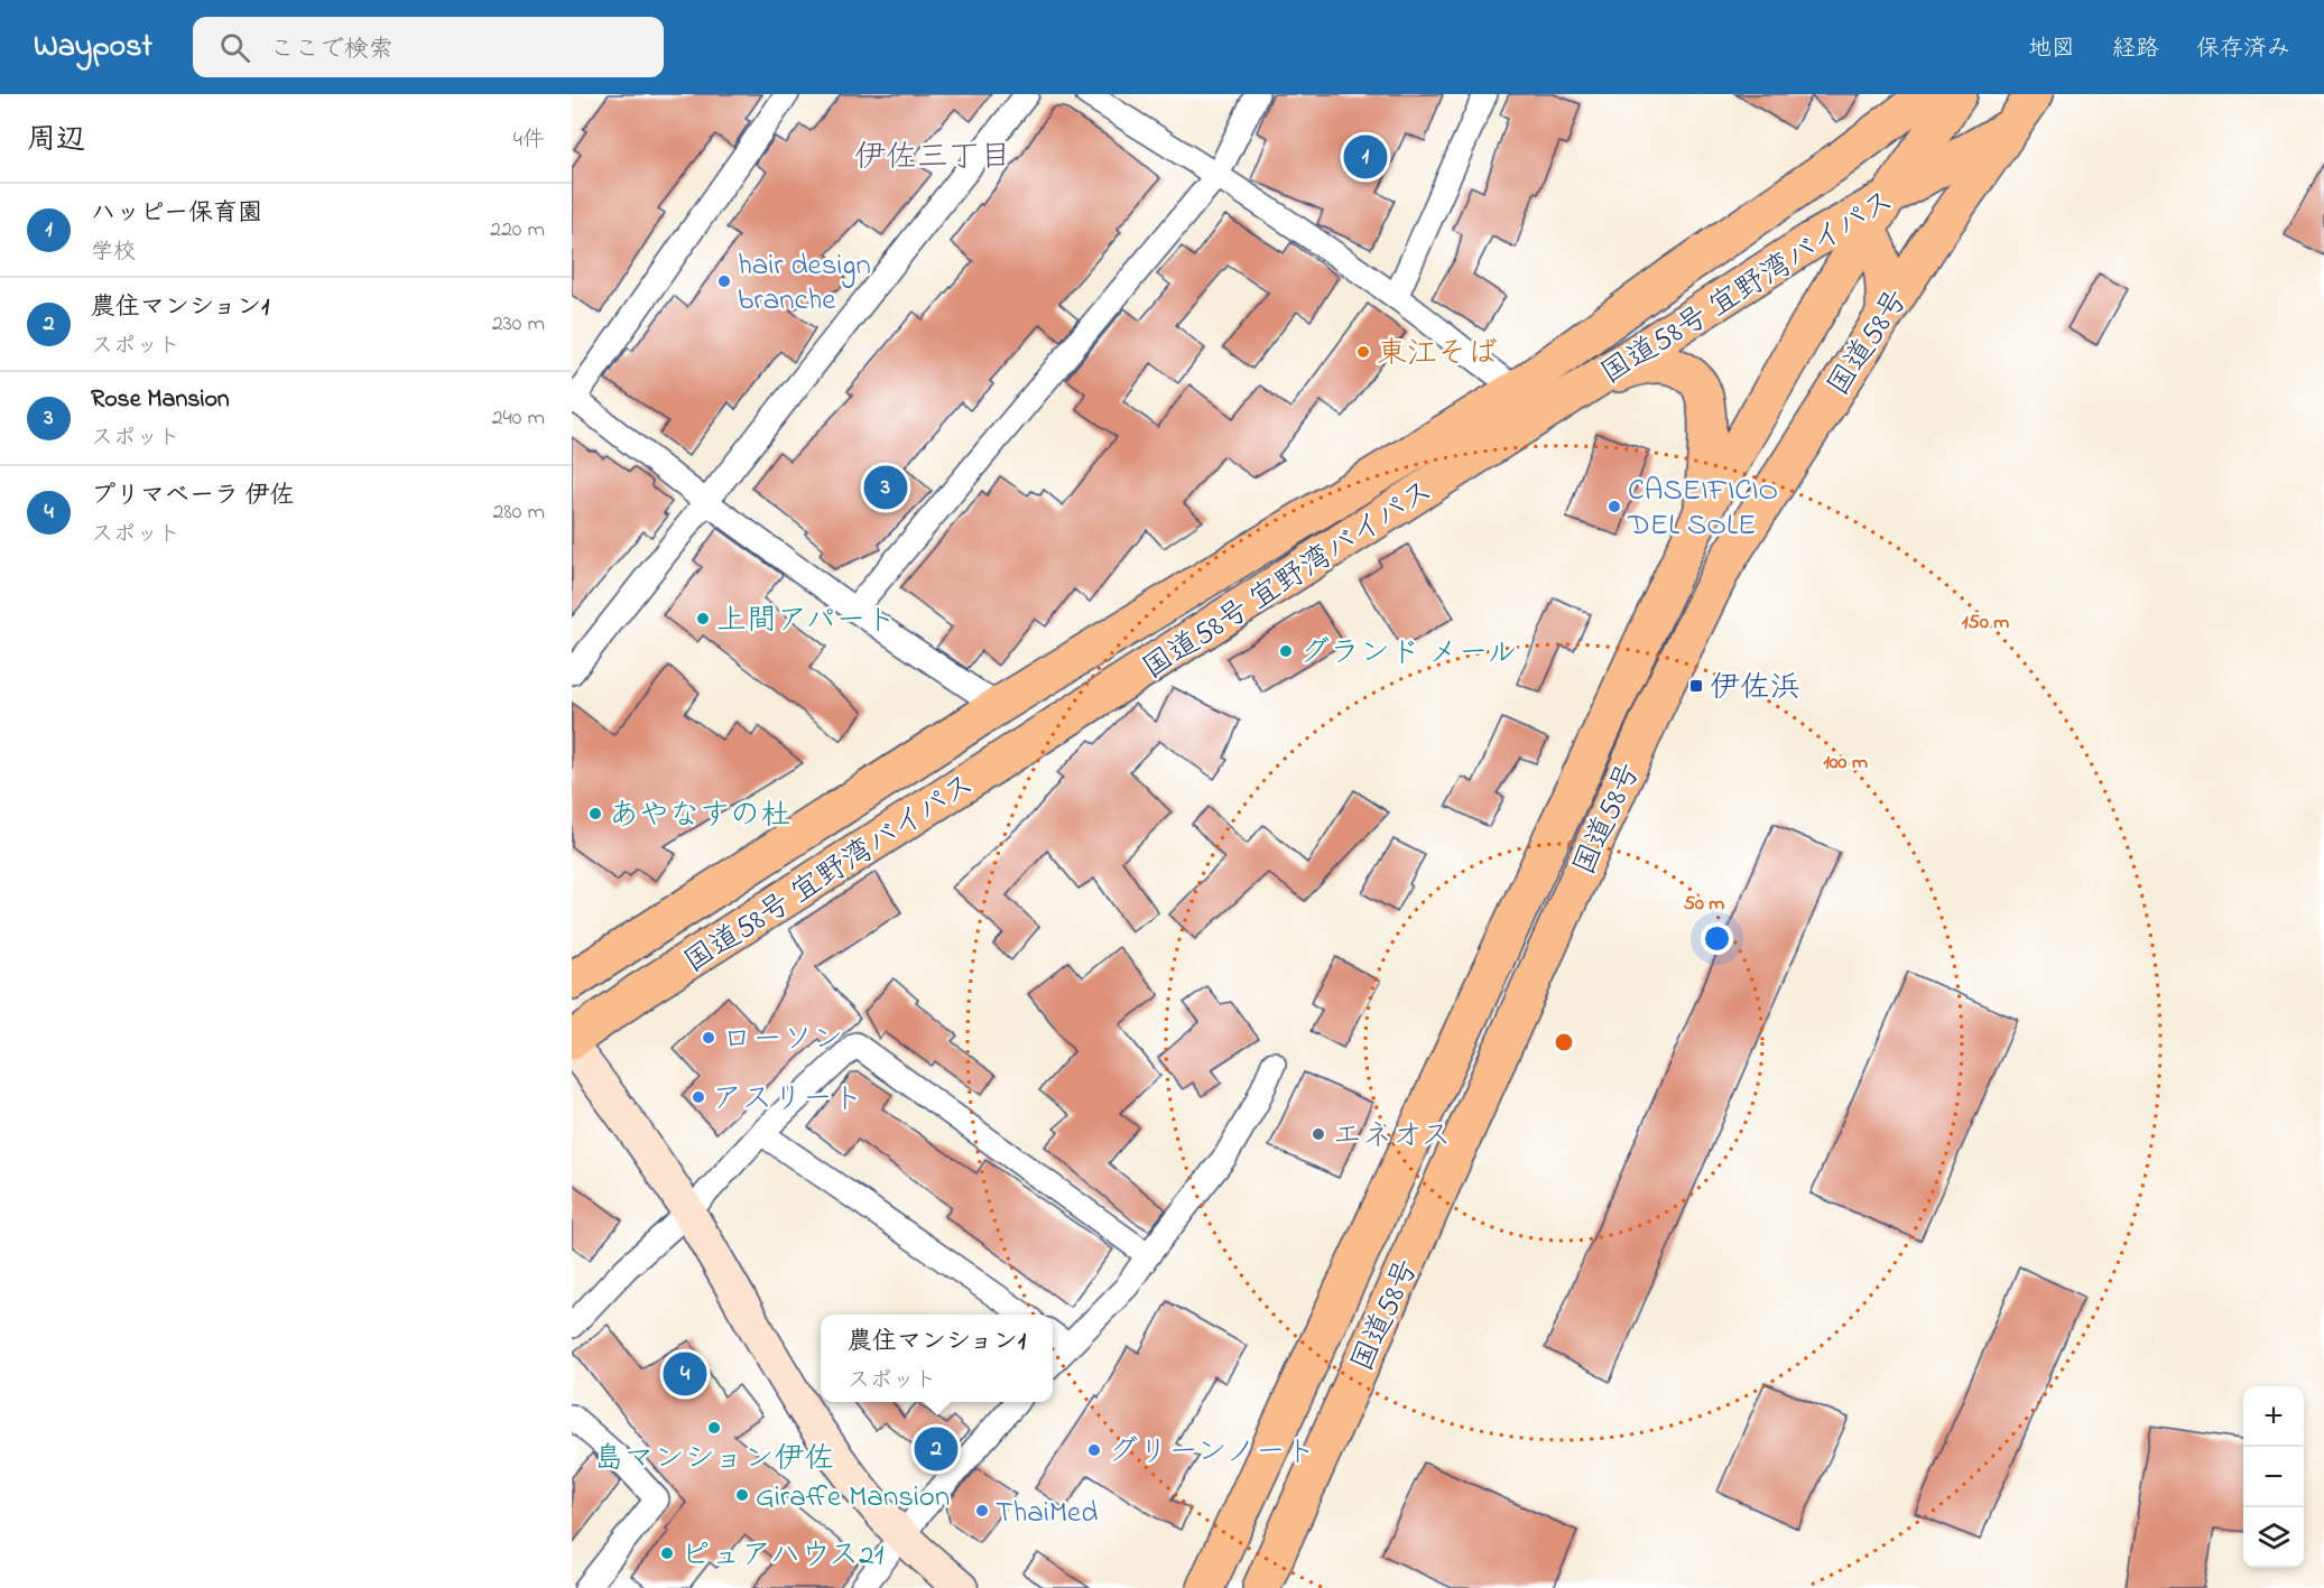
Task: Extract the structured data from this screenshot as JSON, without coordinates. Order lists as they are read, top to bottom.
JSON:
{
  "streets": {
    "highway": ["国道58号 宜野湾バイパス", "国道58号"]
  },
  "crossings": [
    ["国道58号 宜野湾バイパス", "国道58号"]
  ],
  "districts": ["伊佐三丁目"],
  "places": {
    "other": [
      "hair design branche",
      "東江そば",
      "CASEIFICIO DEL SOLE",
      "上間アパート",
      "グランド メール",
      "あやなすの杜",
      "ローソン",
      "アスリート",
      "エネオス",
      "島マンション伊佐",
      "グリーンノート",
      "Giraffe Mansion",
      "ThaiMed",
      "ピュアハウス21"
    ],
    "transit": ["伊佐浜"]
  },
  "page": {
    "header": "Waypost",
    "search": "ここで検索",
    "nav": ["地図", "経路", "保存済み"],
    "heading": ["周辺", "4件"],
    "pins": [
      "1",
      "3",
      "4",
      "2"
    ],
    "list": [
      {
        "mark": "1",
        "name": "ハッピー保育園",
        "note": "学校",
        "value": "220 m"
      },
      {
        "mark": "2",
        "name": "農住マンション1",
        "note": "スポット",
        "value": "230 m"
      },
      {
        "mark": "3",
        "name": "Rose Mansion",
        "note": "スポット",
        "value": "240 m"
      },
      {
        "mark": "4",
        "name": "プリマベーラ 伊佐",
        "note": "スポット",
        "value": "280 m"
      }
    ],
    "popup": ["農住マンション1", "スポット"],
    "map_buttons": ["+", "−"]
  },
  "rings": ["150 m", "100 m", "50 m"]
}
